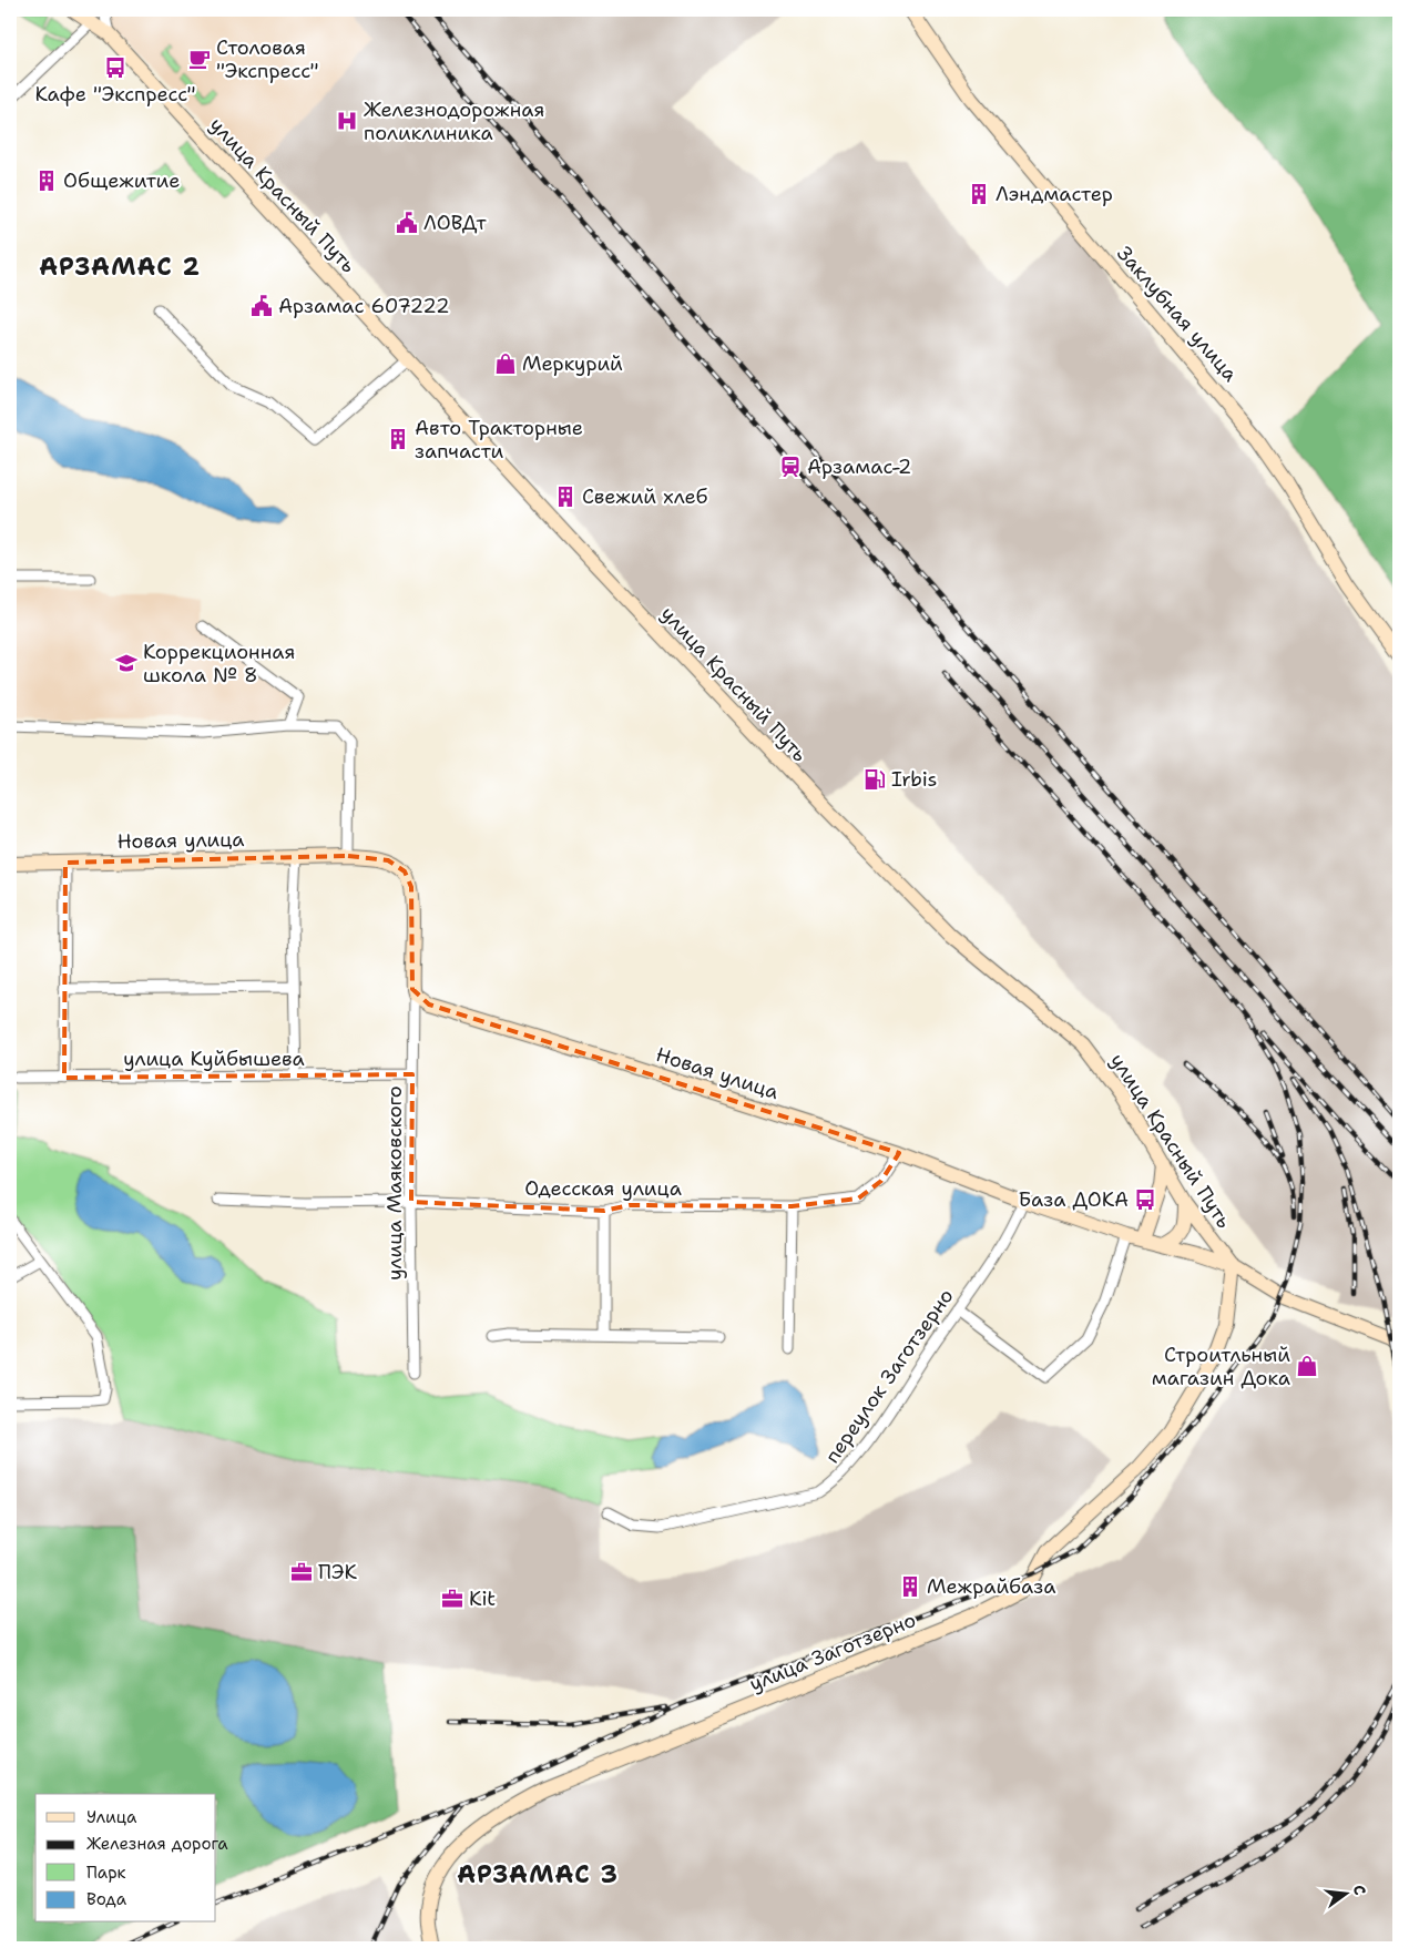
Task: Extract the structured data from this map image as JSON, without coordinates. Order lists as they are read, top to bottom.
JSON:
{
  "streets": {
    "main road": [
      "улица Красный Путь",
      "Заклубная улица",
      "Новая улица",
      "улица Заготзерно"
    ],
    "street": [
      "улица Куйбышева",
      "улица Маяковского",
      "Одесская улица",
      "переулок Заготзерно"
    ]
  },
  "crossings": [
    ["улица Красный Путь", "Новая улица"],
    ["улица Красный Путь", "улица Заготзерно"],
    ["Новая улица", "улица Маяковского"],
    ["Новая улица", "Одесская улица"],
    ["Новая улица", "переулок Заготзерно"],
    ["Новая улица", "улица Заготзерно"],
    ["улица Куйбышева", "улица Маяковского"],
    ["улица Маяковского", "Одесская улица"]
  ],
  "districts": ["АРЗАМАС 2", "АРЗАМАС 3"],
  "places": {
    "cafe": ["Столовая \"Экспресс\""],
    "bus stop": ["Кафе \"Экспресс\"", "База ДОКА"],
    "hospital": ["Железнодорожная поликлиника"],
    "building": [
      "Общежитие",
      "Лэндмастер",
      "Авто Тракторные запчасти",
      "Свежий хлеб",
      "Межрайбаза"
    ],
    "public building": ["ЛОВДт", "Арзамас 607222"],
    "shop": ["Меркурий", "Строитльный магазин Дока"],
    "station": ["Арзамас-2"],
    "school or university": ["Коррекционная школа № 8"],
    "fuel station": ["Irbis"],
    "office": ["ПЭК", "Kit"]
  },
  "legend": [
    "Улица",
    "Железная дорога",
    "Парк",
    "Вода"
  ],
  "north": "right"
}
